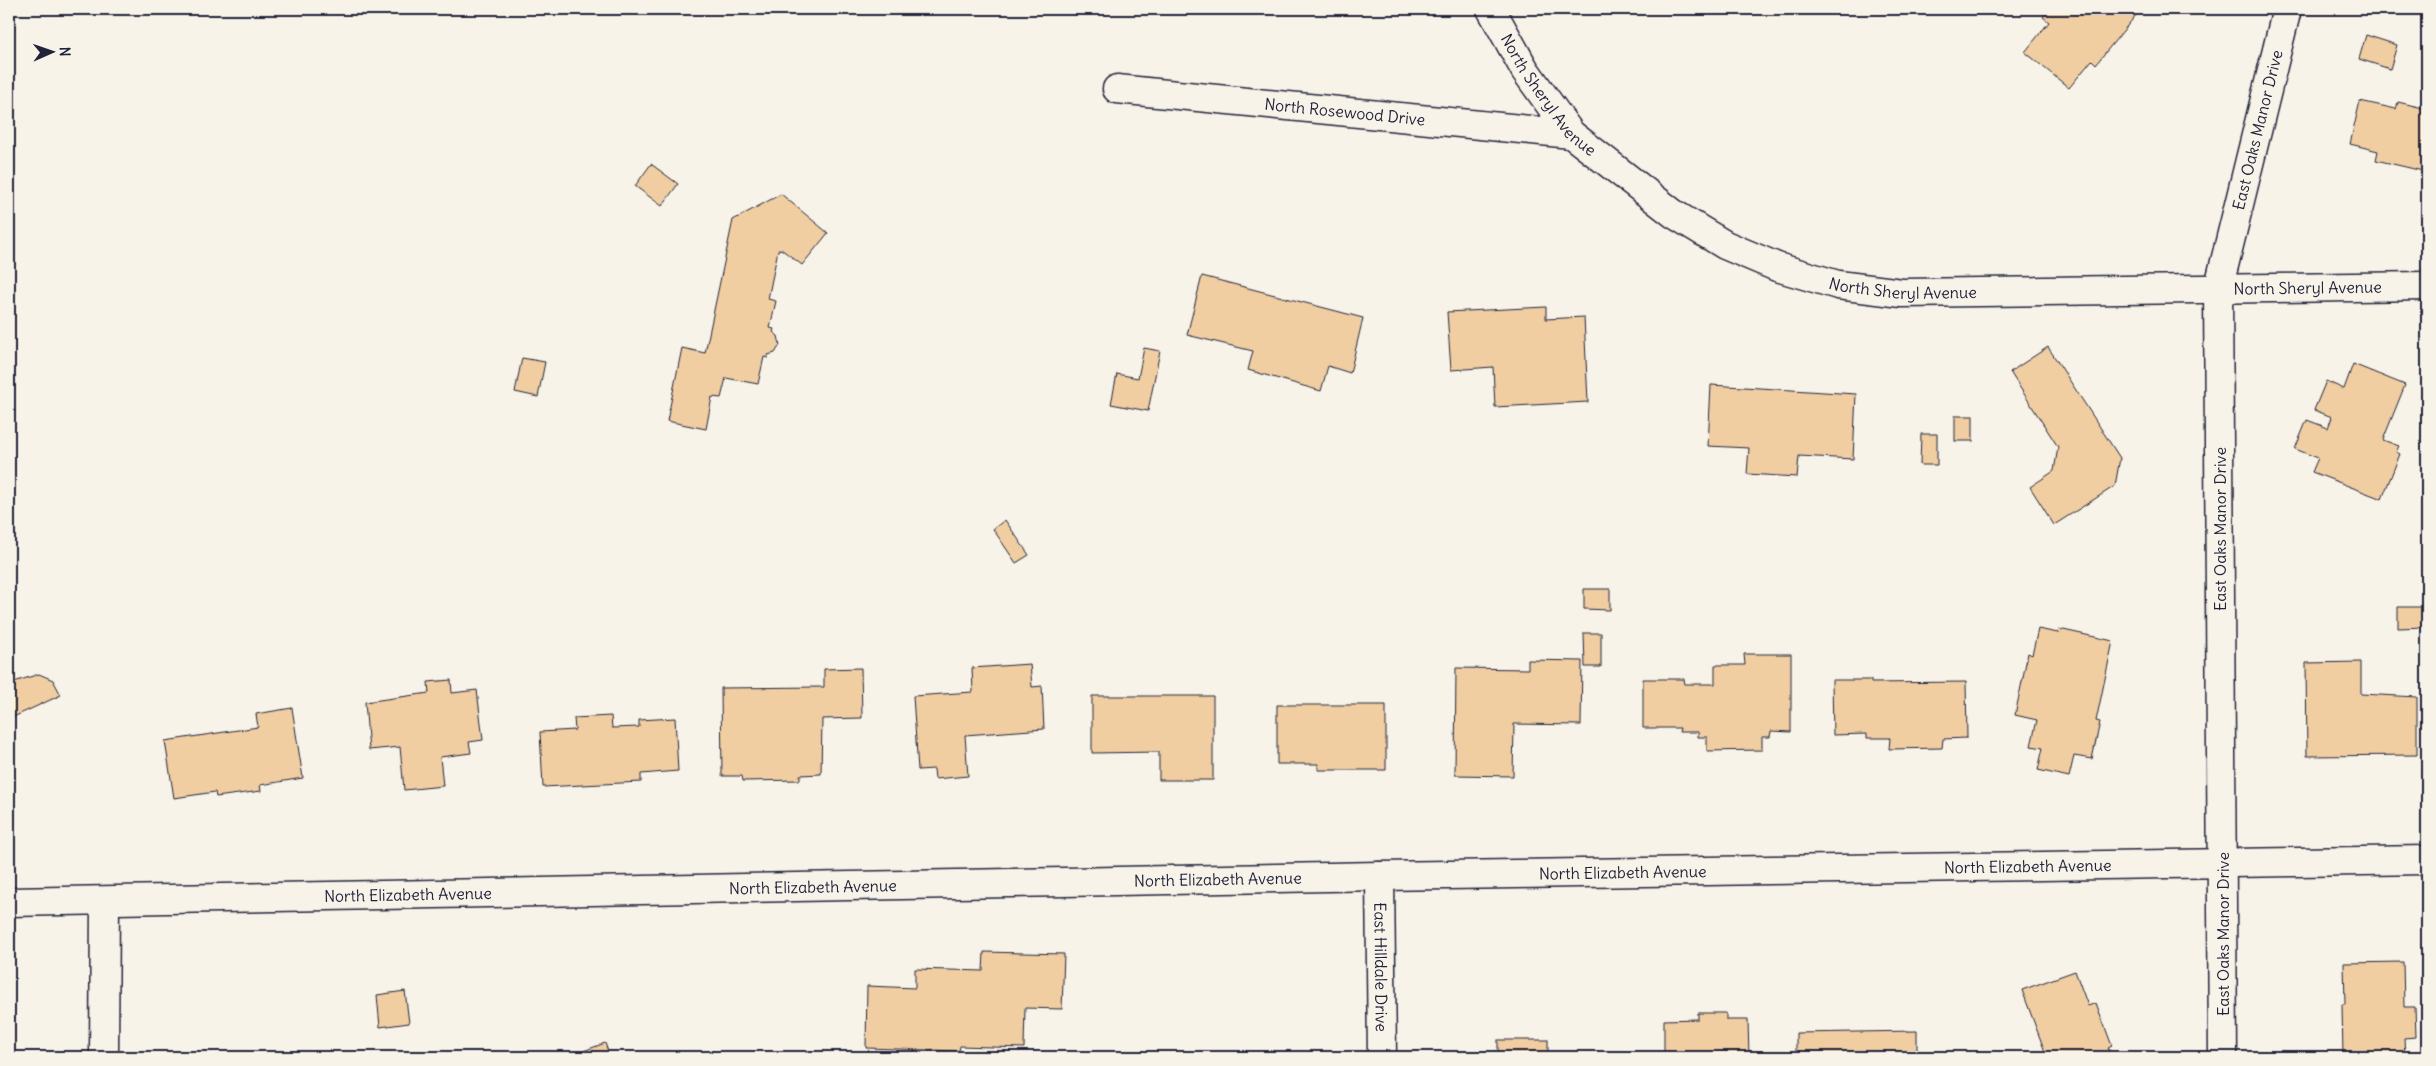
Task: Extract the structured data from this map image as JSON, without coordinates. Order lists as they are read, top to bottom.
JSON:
{
  "streets": {
    "street": [
      "North Sheryl Avenue",
      "North Rosewood Drive",
      "East Oaks Manor Drive",
      "North Elizabeth Avenue",
      "East Hilldale Drive"
    ]
  },
  "crossings": [
    ["North Sheryl Avenue", "North Rosewood Drive"],
    ["North Sheryl Avenue", "East Oaks Manor Drive"],
    ["East Oaks Manor Drive", "North Elizabeth Avenue"],
    ["North Elizabeth Avenue", "East Hilldale Drive"]
  ],
  "north": "right"
}
